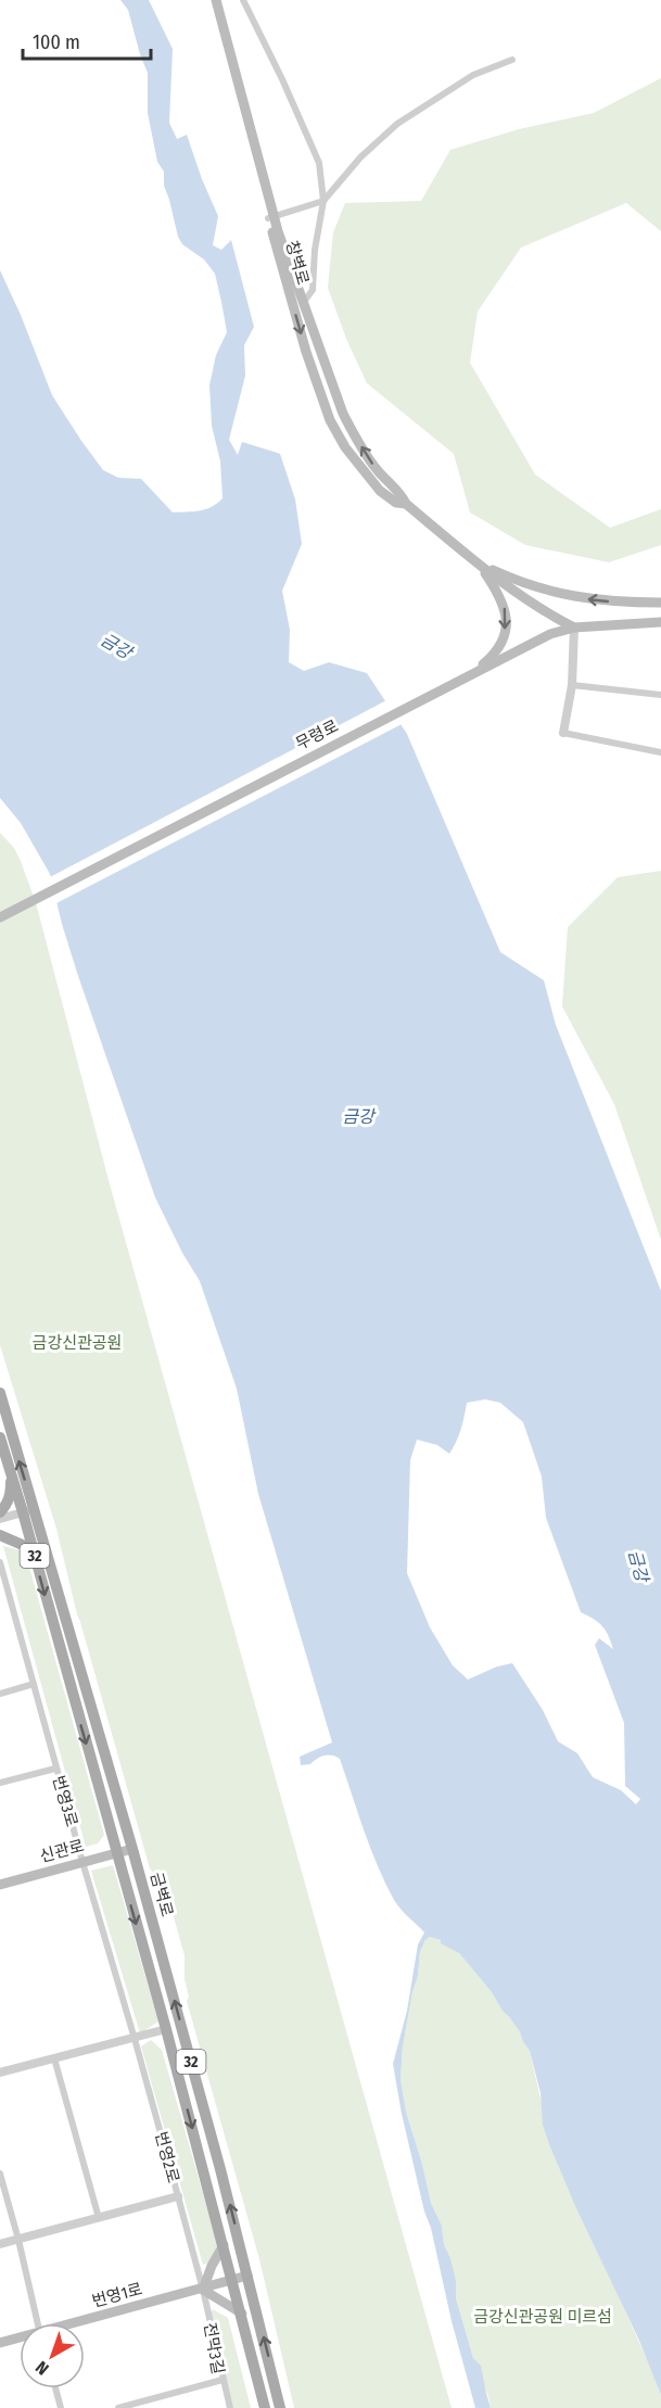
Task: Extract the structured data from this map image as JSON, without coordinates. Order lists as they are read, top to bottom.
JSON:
{
  "streets": {
    "main road": [
      "창벽로",
      "무령로",
      "32",
      "신관로",
      "금벽로",
      "번영1로"
    ],
    "street": ["번영3로", "번영2로", "전막3길"]
  },
  "crossings": [
    ["창벽로", "무령로"],
    ["번영3로", "신관로"],
    ["번영3로", "번영2로"],
    ["신관로", "금벽로"],
    ["금벽로", "번영1로"],
    ["번영1로", "전막3길"]
  ],
  "water": ["금강"],
  "parks": ["금강신관공원", "금강신관공원 미르섬"],
  "scale_bar": "100 m",
  "north": "bottom left"
}
